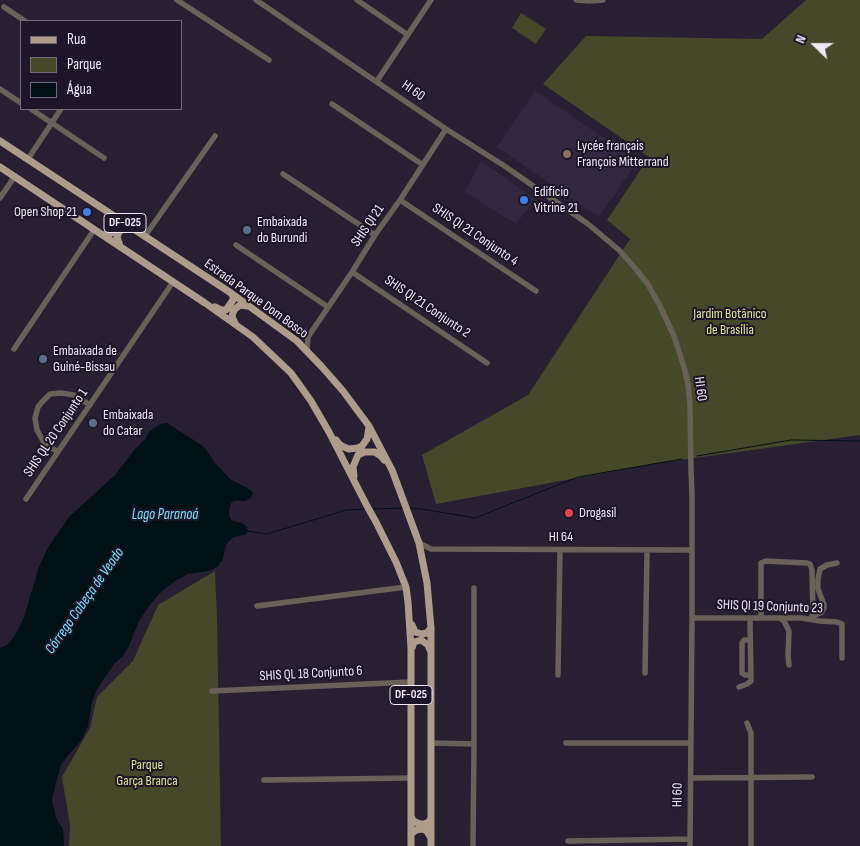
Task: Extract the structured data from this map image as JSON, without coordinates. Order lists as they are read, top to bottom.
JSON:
{
  "streets": {
    "main road": ["DF-025", "Estrada Parque Dom Bosco"],
    "street": [
      "HI 60",
      "SHIS QI 21",
      "SHIS QI 21 Conjunto 4",
      "SHIS QI 21 Conjunto 2",
      "SHIS QL 20 Conjunto 1",
      "HI 64",
      "SHIS QI 19 Conjunto 23",
      "SHIS QL 18 Conjunto 6"
    ]
  },
  "crossings": [
    ["HI 60", "SHIS QI 21"],
    ["HI 60", "HI 64"],
    ["HI 60", "SHIS QI 19 Conjunto 23"],
    ["DF-025", "SHIS QL 20 Conjunto 1"],
    ["DF-025", "SHIS QL 18 Conjunto 6"],
    ["SHIS QI 21", "SHIS QI 21 Conjunto 4"],
    ["SHIS QI 21", "Estrada Parque Dom Bosco"],
    ["SHIS QI 21", "SHIS QI 21 Conjunto 2"],
    ["Estrada Parque Dom Bosco", "HI 64"]
  ],
  "water": ["Lago Paranoá", "Córrego Cabeça de Veado"],
  "parks": ["Jardim Botânico de Brasília", "Parque Garça Branca"],
  "places": [
    "Lycée français François Mitterrand",
    "Edifício Vitrine 21",
    "Open Shop 21",
    "Embaixada do Burundi",
    "Embaixada de Guiné-Bissau",
    "Embaixada do Catar",
    "Drogasil"
  ],
  "legend": ["Rua", "Parque", "Água"],
  "north": "left"
}
